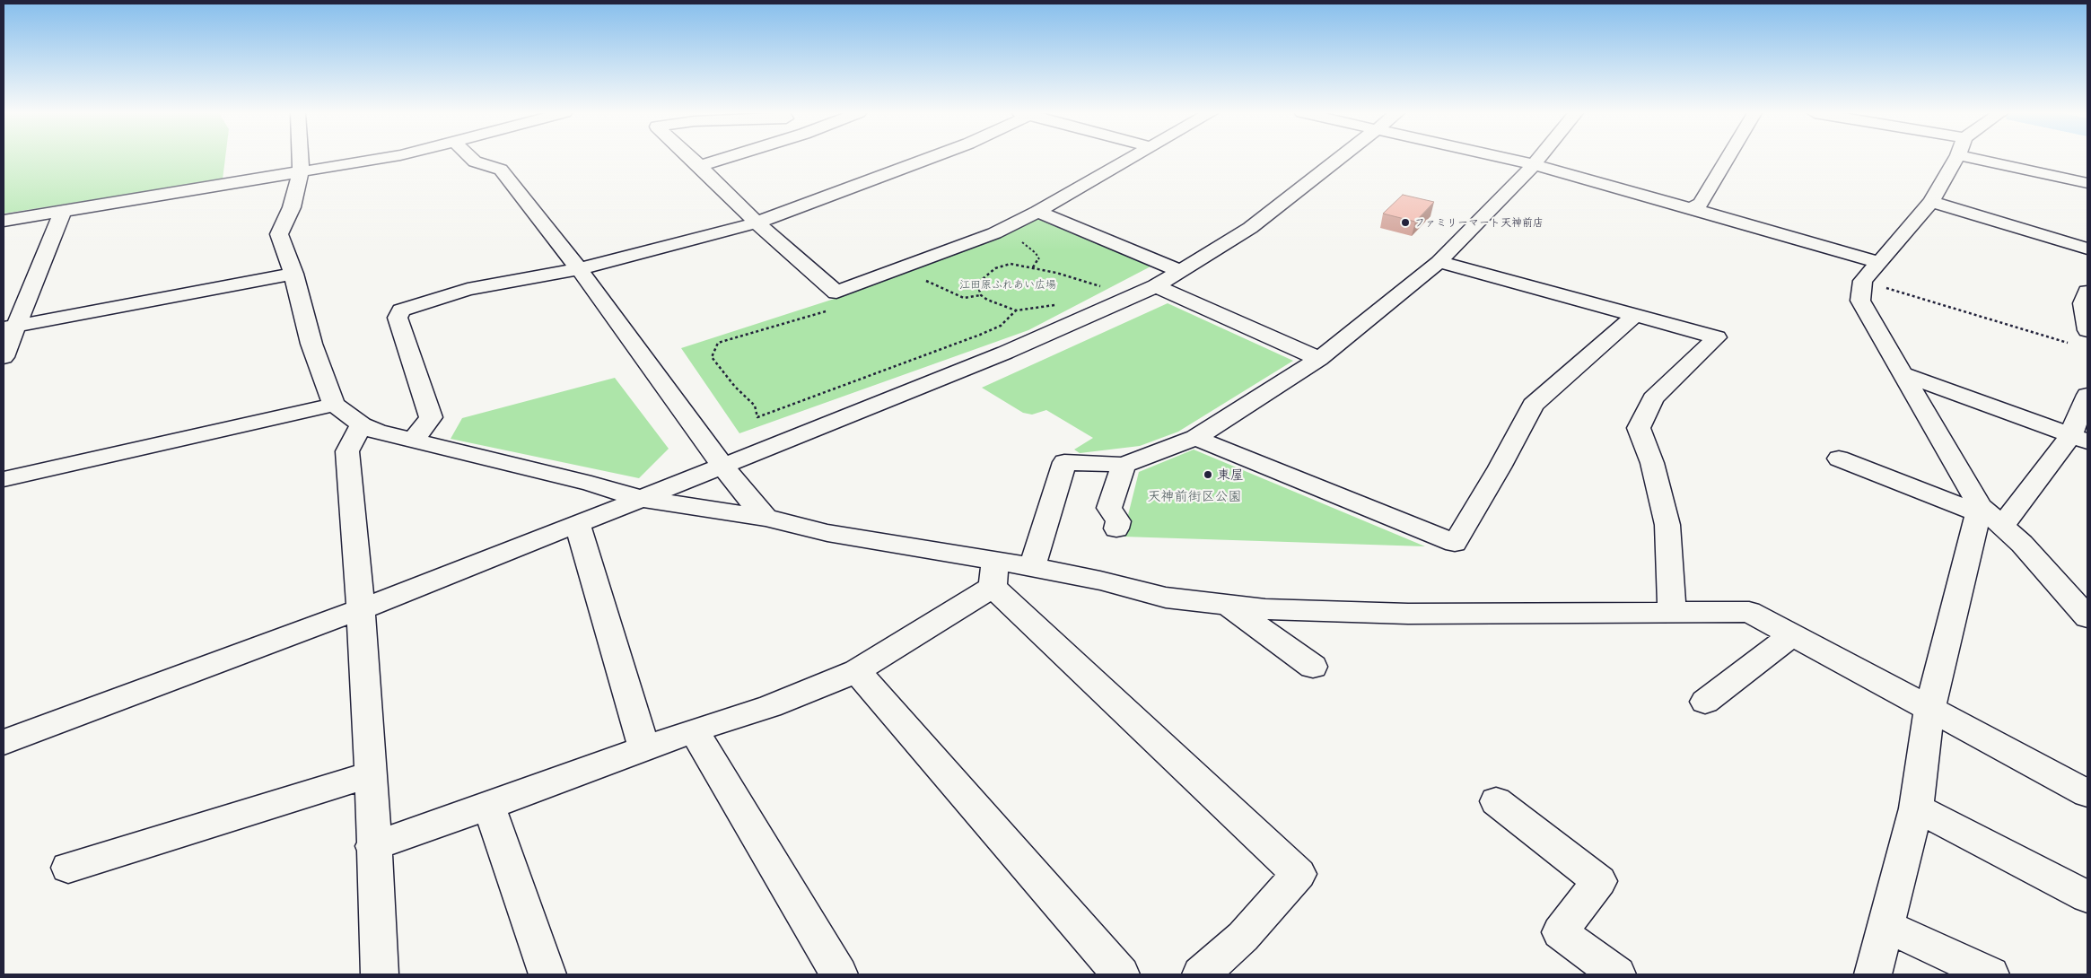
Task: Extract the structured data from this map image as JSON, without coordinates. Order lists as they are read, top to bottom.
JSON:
{
  "parks": ["江田原ふれあい広場", "天神前街区公園"],
  "places": ["ファミリーマート天神前店", "東屋"]
}
